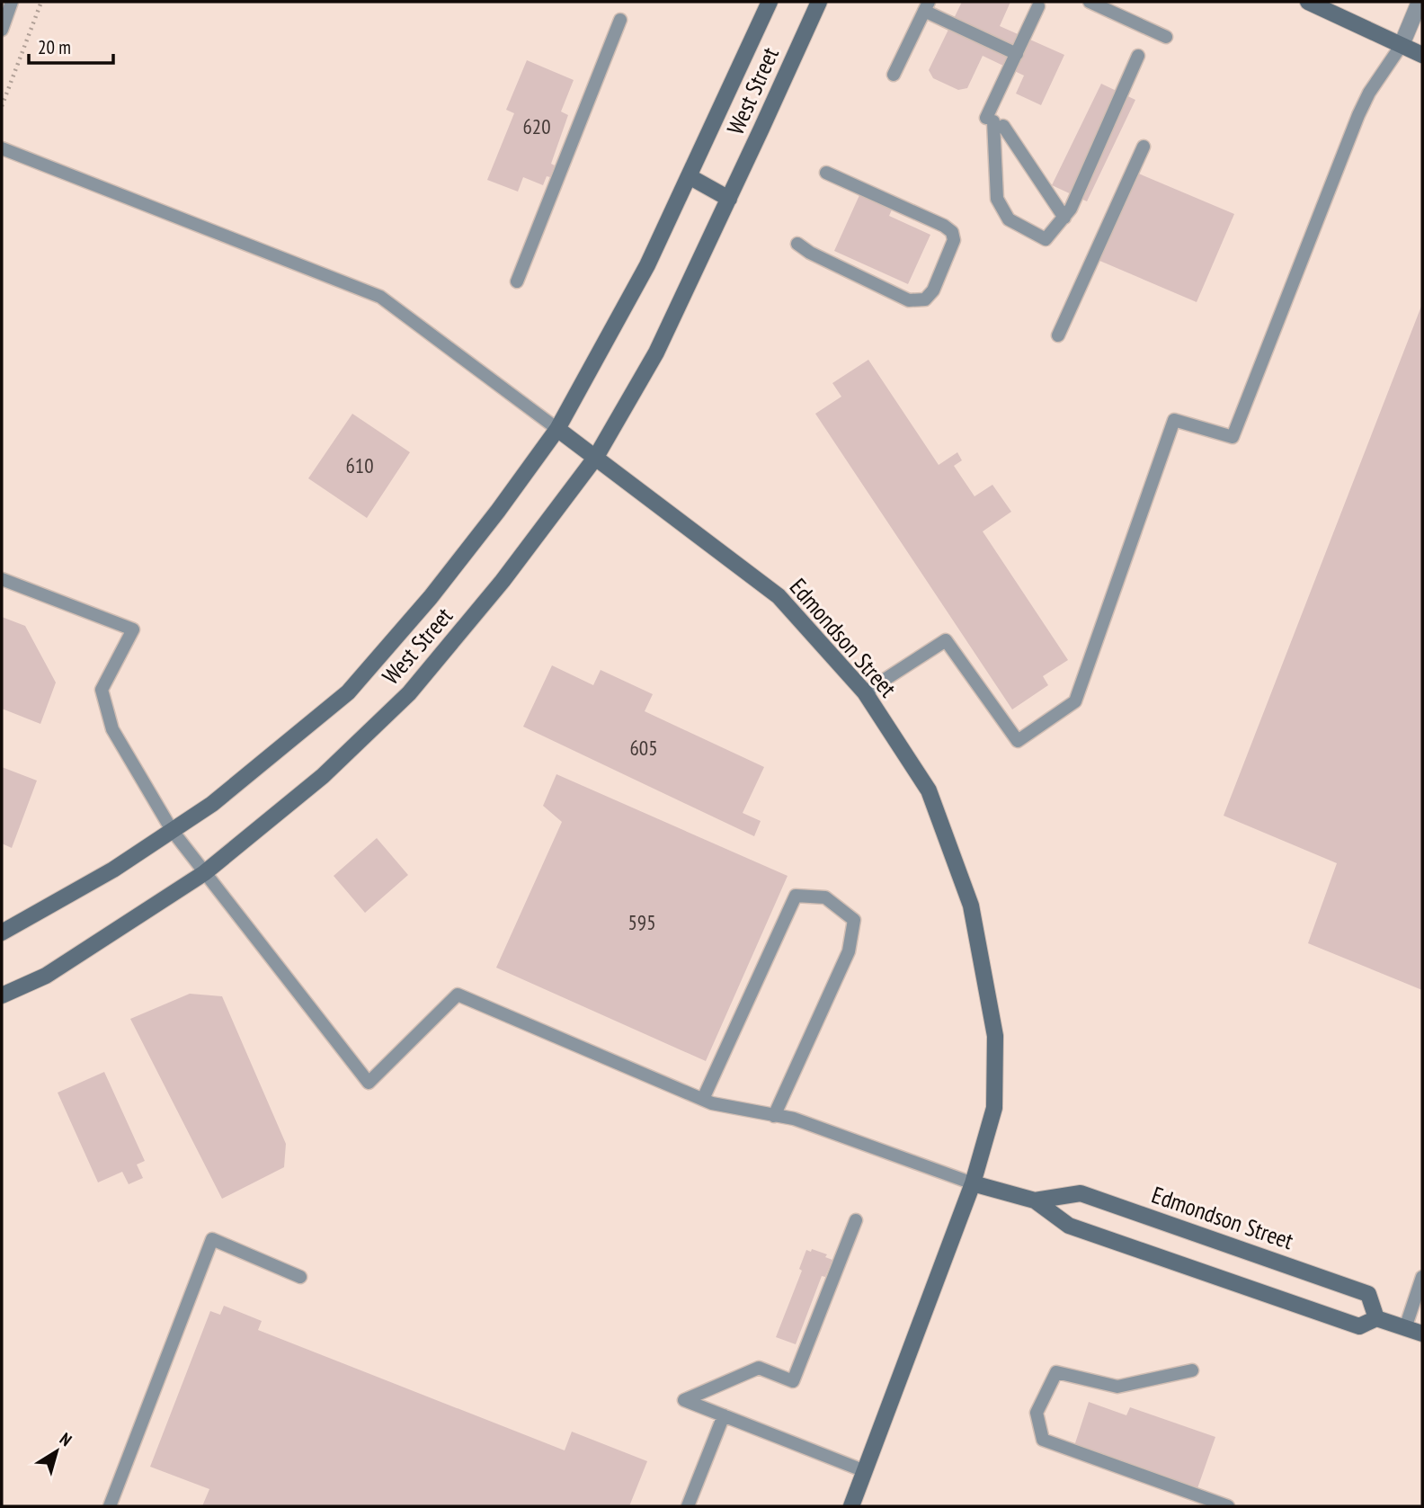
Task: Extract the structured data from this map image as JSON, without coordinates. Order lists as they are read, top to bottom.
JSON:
{
  "streets": {
    "main road": ["West Street", "Edmondson Street"]
  },
  "crossings": [
    ["West Street", "Edmondson Street"]
  ],
  "house_numbers": [
    "620",
    "610",
    "605",
    "595"
  ],
  "scale_bar": "20 m",
  "north": "top right"
}
